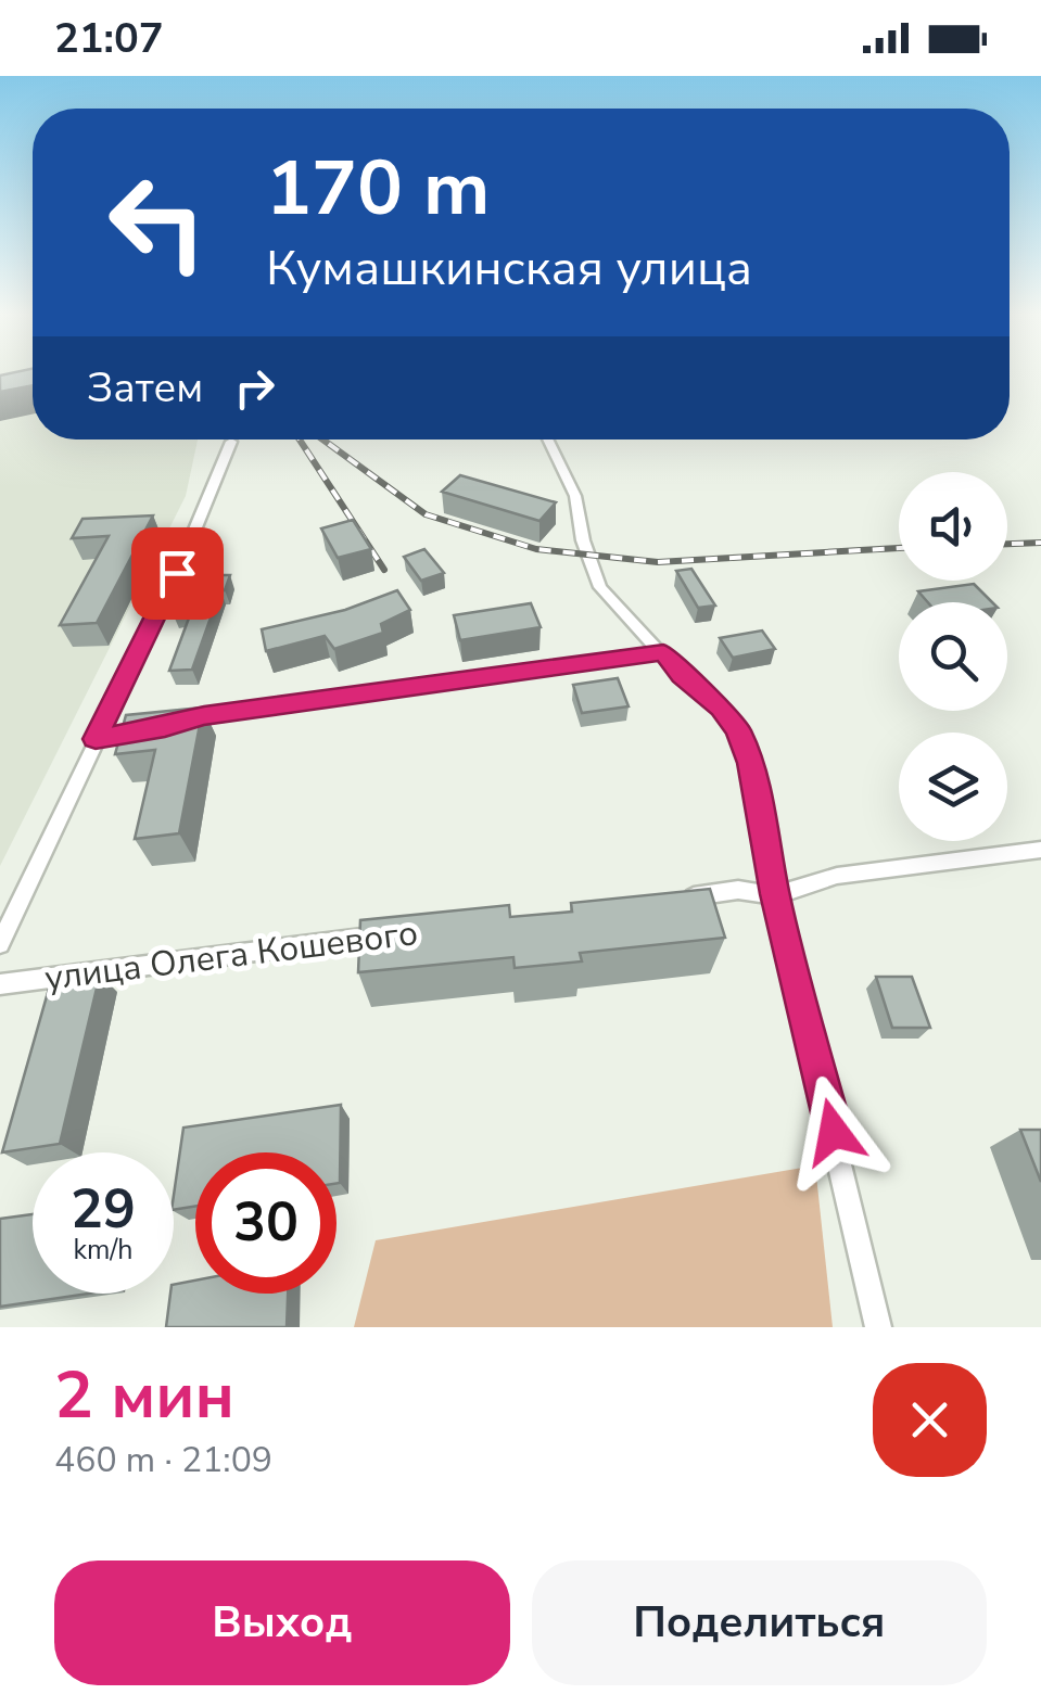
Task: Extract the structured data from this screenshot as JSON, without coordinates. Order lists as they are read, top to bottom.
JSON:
{
  "streets": {
    "street": ["улица Олега Кошевого"]
  },
  "page": {
    "status": "21:07",
    "turn": ["170 m", "Кумашкинская улица"],
    "then": "Затем",
    "speed": "29 km/h",
    "limit": "30",
    "heading": ["2 мин", "460 m · 21:09"],
    "buttons": ["Выход", "Поделиться"]
  }
}
